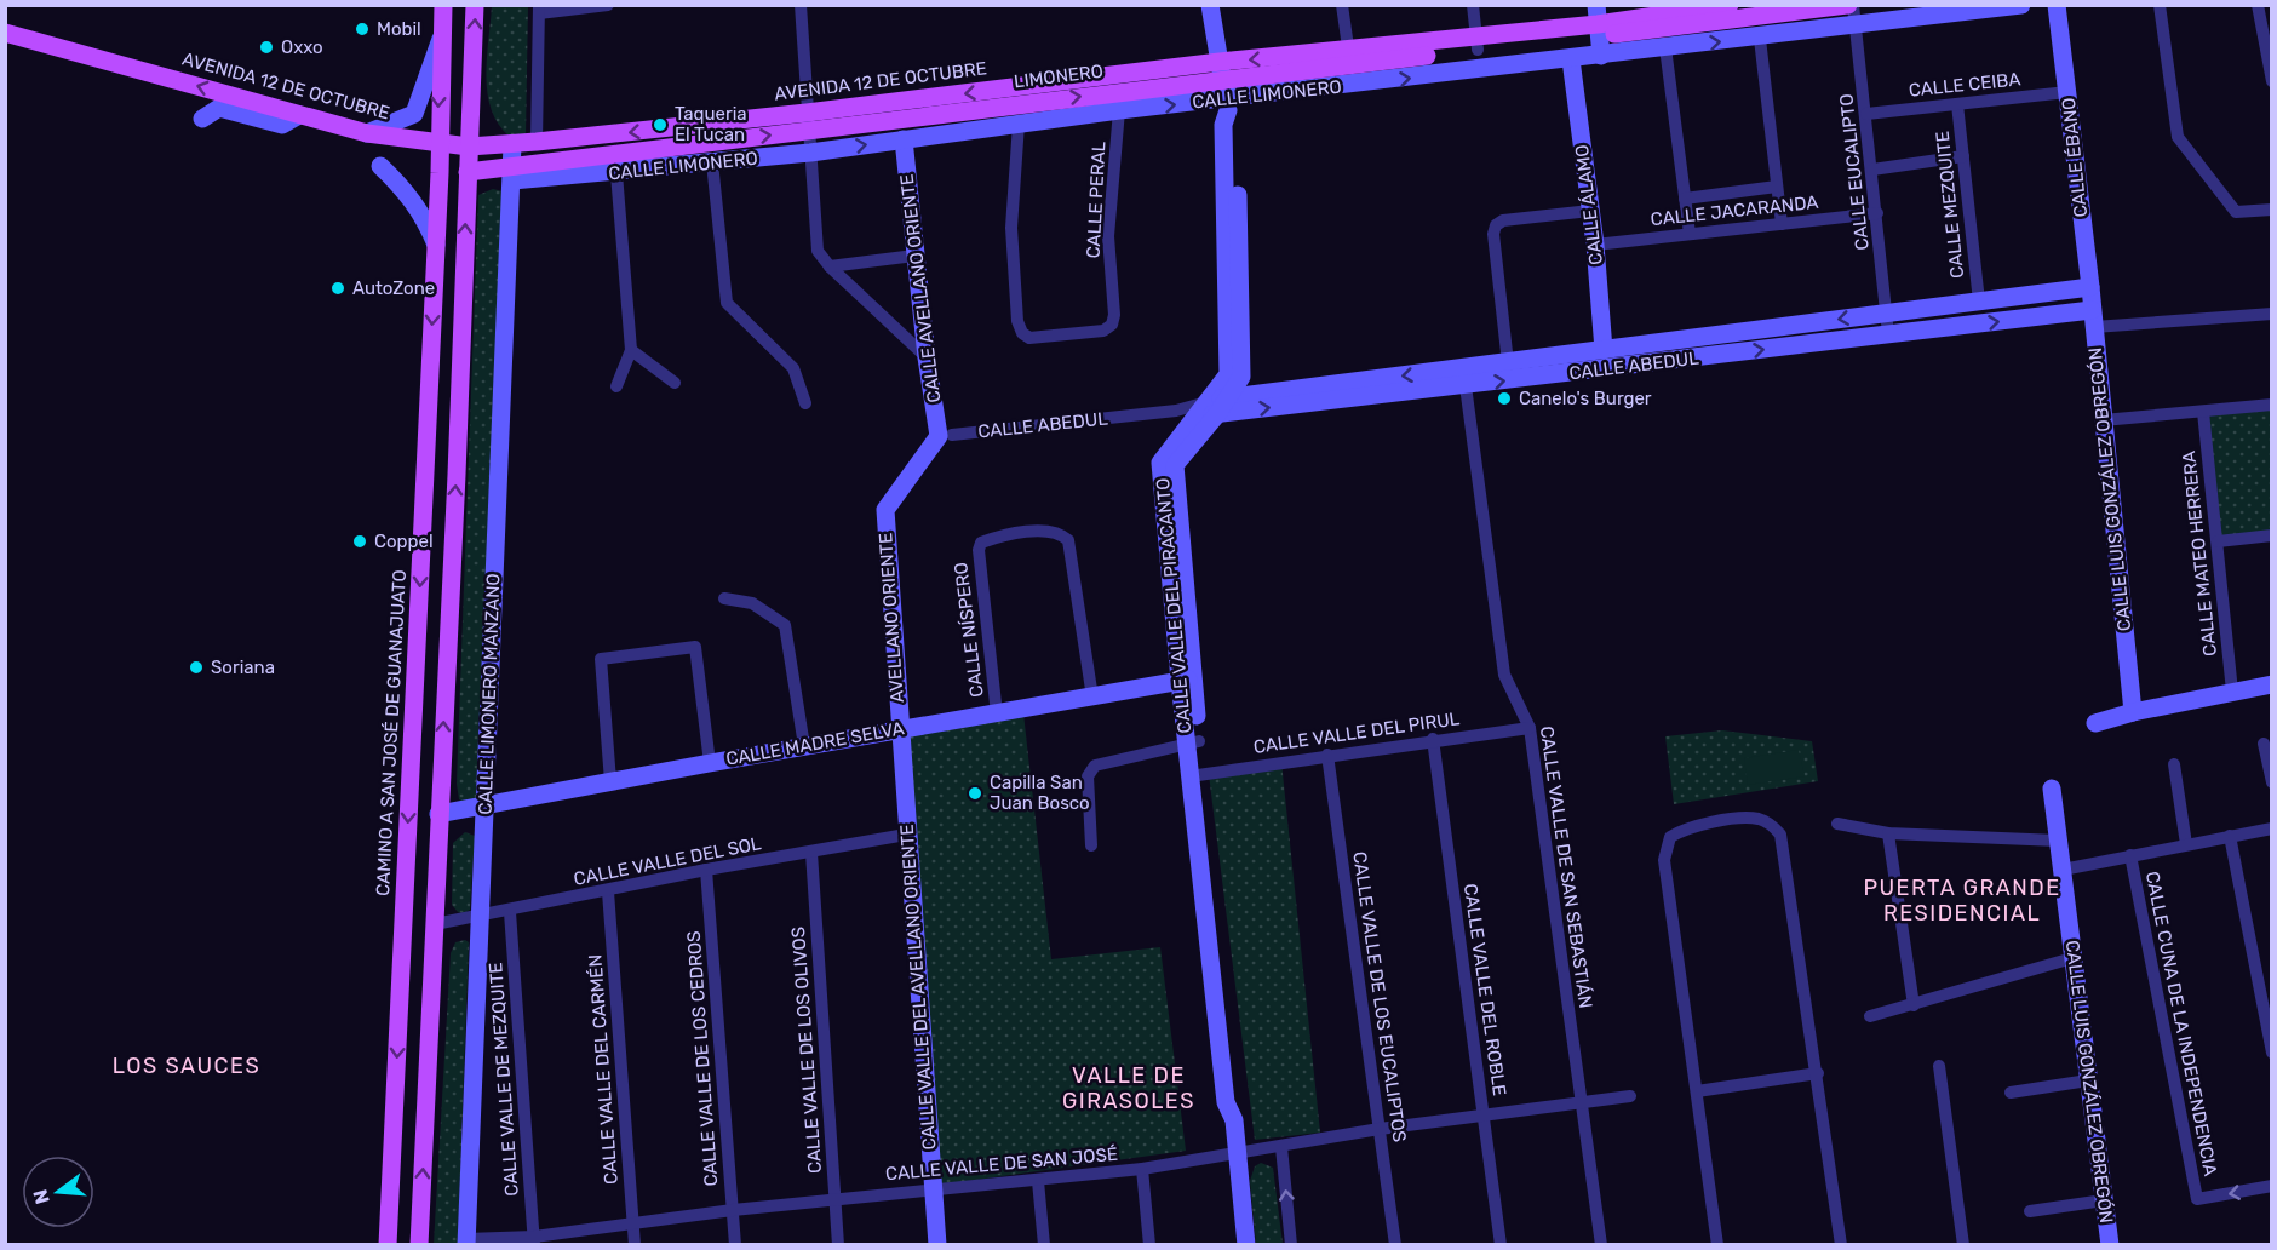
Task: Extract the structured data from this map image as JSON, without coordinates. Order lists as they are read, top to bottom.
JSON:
{
  "streets": {
    "main road": ["AVENIDA 12 DE OCTUBRE", "CAMINO A SAN JOSÉ DE GUANAJUATO"],
    "street": [
      "CALLE CEIBA",
      "CALLE LIMONERO",
      "CALLE ÉBANO",
      "CALLE EUCALIPTO",
      "CALLE PERAL",
      "CALLE ÁLAMO",
      "CALLE MEZQUITE",
      "CALLE JACARANDA",
      "CALLE AVELLANO ORIENTE",
      "CALLE ABEDUL",
      "CALLE LUIS GONZÁLEZ OBREGÓN",
      "CALLE MATEO HERRERA",
      "CALLE VALLE DEL PIRACANTO",
      "AVELLANO ORIENTE",
      "CALLE NÍSPERO",
      "CALLE LIMONERO MANZANO",
      "CALLE VALLE DEL PIRUL",
      "CALLE MADRE SELVA",
      "CALLE VALLE DEL SOL",
      "CALLE VALLE DE SAN SEBASTIÁN",
      "CALLE VALLE DEL AVELLANO ORIENTE",
      "CALLE VALLE DEL ROBLE",
      "CALLE VALLE DE LOS EUCALIPTOS",
      "CALLE CUNA DE LA INDEPENDENCIA",
      "CALLE VALLE DE LOS OLIVOS",
      "CALLE VALLE DE LOS CEDROS",
      "CALLE VALLE DEL CARMÉN",
      "CALLE VALLE DE MEZQUITE",
      "CALLE VALLE DE SAN JOSÉ"
    ]
  },
  "crossings": [
    ["AVENIDA 12 DE OCTUBRE", "CALLE EUCALIPTO"],
    ["AVENIDA 12 DE OCTUBRE", "CALLE LIMONERO MANZANO"],
    ["AVENIDA 12 DE OCTUBRE", "CAMINO A SAN JOSÉ DE GUANAJUATO"],
    ["CALLE CEIBA", "CALLE ÉBANO"],
    ["CALLE CEIBA", "CALLE EUCALIPTO"],
    ["CALLE CEIBA", "CALLE MEZQUITE"],
    ["CALLE LIMONERO", "CALLE EUCALIPTO"],
    ["CALLE LIMONERO", "CALLE PERAL"],
    ["CALLE LIMONERO", "CALLE ÁLAMO"],
    ["CALLE LIMONERO", "CALLE AVELLANO ORIENTE"],
    ["CALLE LIMONERO", "CALLE VALLE DEL PIRACANTO"],
    ["CALLE LIMONERO", "CALLE LIMONERO MANZANO"],
    ["CALLE ÉBANO", "CALLE ABEDUL"],
    ["CALLE ÉBANO", "CALLE LUIS GONZÁLEZ OBREGÓN"],
    ["CALLE EUCALIPTO", "CALLE JACARANDA"],
    ["CALLE EUCALIPTO", "CALLE ABEDUL"],
    ["CALLE ÁLAMO", "CALLE JACARANDA"],
    ["CALLE ÁLAMO", "CALLE ABEDUL"],
    ["CALLE MEZQUITE", "CALLE ABEDUL"],
    ["CALLE AVELLANO ORIENTE", "CALLE ABEDUL"],
    ["CALLE AVELLANO ORIENTE", "AVELLANO ORIENTE"],
    ["CALLE ABEDUL", "CALLE LUIS GONZÁLEZ OBREGÓN"],
    ["CALLE ABEDUL", "CALLE VALLE DEL PIRACANTO"],
    ["CALLE ABEDUL", "AVELLANO ORIENTE"],
    ["CALLE ABEDUL", "CALLE VALLE DE SAN SEBASTIÁN"],
    ["CALLE VALLE DEL PIRACANTO", "CALLE VALLE DEL PIRUL"],
    ["CALLE VALLE DEL PIRACANTO", "CALLE MADRE SELVA"],
    ["CALLE VALLE DEL PIRACANTO", "CALLE VALLE DE SAN JOSÉ"],
    ["AVELLANO ORIENTE", "CALLE MADRE SELVA"],
    ["AVELLANO ORIENTE", "CALLE VALLE DEL AVELLANO ORIENTE"],
    ["CALLE NÍSPERO", "CALLE MADRE SELVA"],
    ["CALLE LIMONERO MANZANO", "CALLE MADRE SELVA"],
    ["CALLE LIMONERO MANZANO", "CALLE VALLE DEL SOL"],
    ["CALLE LIMONERO MANZANO", "CALLE VALLE DE SAN JOSÉ"],
    ["CALLE VALLE DEL PIRUL", "CALLE VALLE DE SAN SEBASTIÁN"],
    ["CALLE VALLE DEL PIRUL", "CALLE VALLE DEL ROBLE"],
    ["CALLE VALLE DEL PIRUL", "CALLE VALLE DE LOS EUCALIPTOS"],
    ["CALLE MADRE SELVA", "CALLE VALLE DEL AVELLANO ORIENTE"],
    ["CALLE VALLE DEL SOL", "CALLE VALLE DEL AVELLANO ORIENTE"],
    ["CALLE VALLE DEL SOL", "CALLE VALLE DE LOS OLIVOS"],
    ["CALLE VALLE DEL SOL", "CALLE VALLE DE LOS CEDROS"],
    ["CALLE VALLE DEL SOL", "CALLE VALLE DEL CARMÉN"],
    ["CALLE VALLE DEL SOL", "CALLE VALLE DE MEZQUITE"],
    ["CALLE VALLE DE SAN SEBASTIÁN", "CALLE VALLE DE SAN JOSÉ"],
    ["CALLE VALLE DEL AVELLANO ORIENTE", "CALLE VALLE DE SAN JOSÉ"],
    ["CALLE VALLE DEL ROBLE", "CALLE VALLE DE SAN JOSÉ"],
    ["CALLE VALLE DE LOS EUCALIPTOS", "CALLE VALLE DE SAN JOSÉ"],
    ["CALLE VALLE DE LOS OLIVOS", "CALLE VALLE DE SAN JOSÉ"],
    ["CALLE VALLE DE LOS CEDROS", "CALLE VALLE DE SAN JOSÉ"],
    ["CALLE VALLE DEL CARMÉN", "CALLE VALLE DE SAN JOSÉ"],
    ["CALLE VALLE DE MEZQUITE", "CALLE VALLE DE SAN JOSÉ"]
  ],
  "one_way": ["CALLE LIMONERO"],
  "districts": ["PUERTA GRANDE RESIDENCIAL", "LOS SAUCES", "VALLE DE GIRASOLES"],
  "places": [
    "Mobil",
    "Oxxo",
    "Taqueria El Tucan",
    "AutoZone",
    "Canelo's Burger",
    "Coppel",
    "Soriana",
    "Capilla San Juan Bosco"
  ],
  "north": "left"
}
